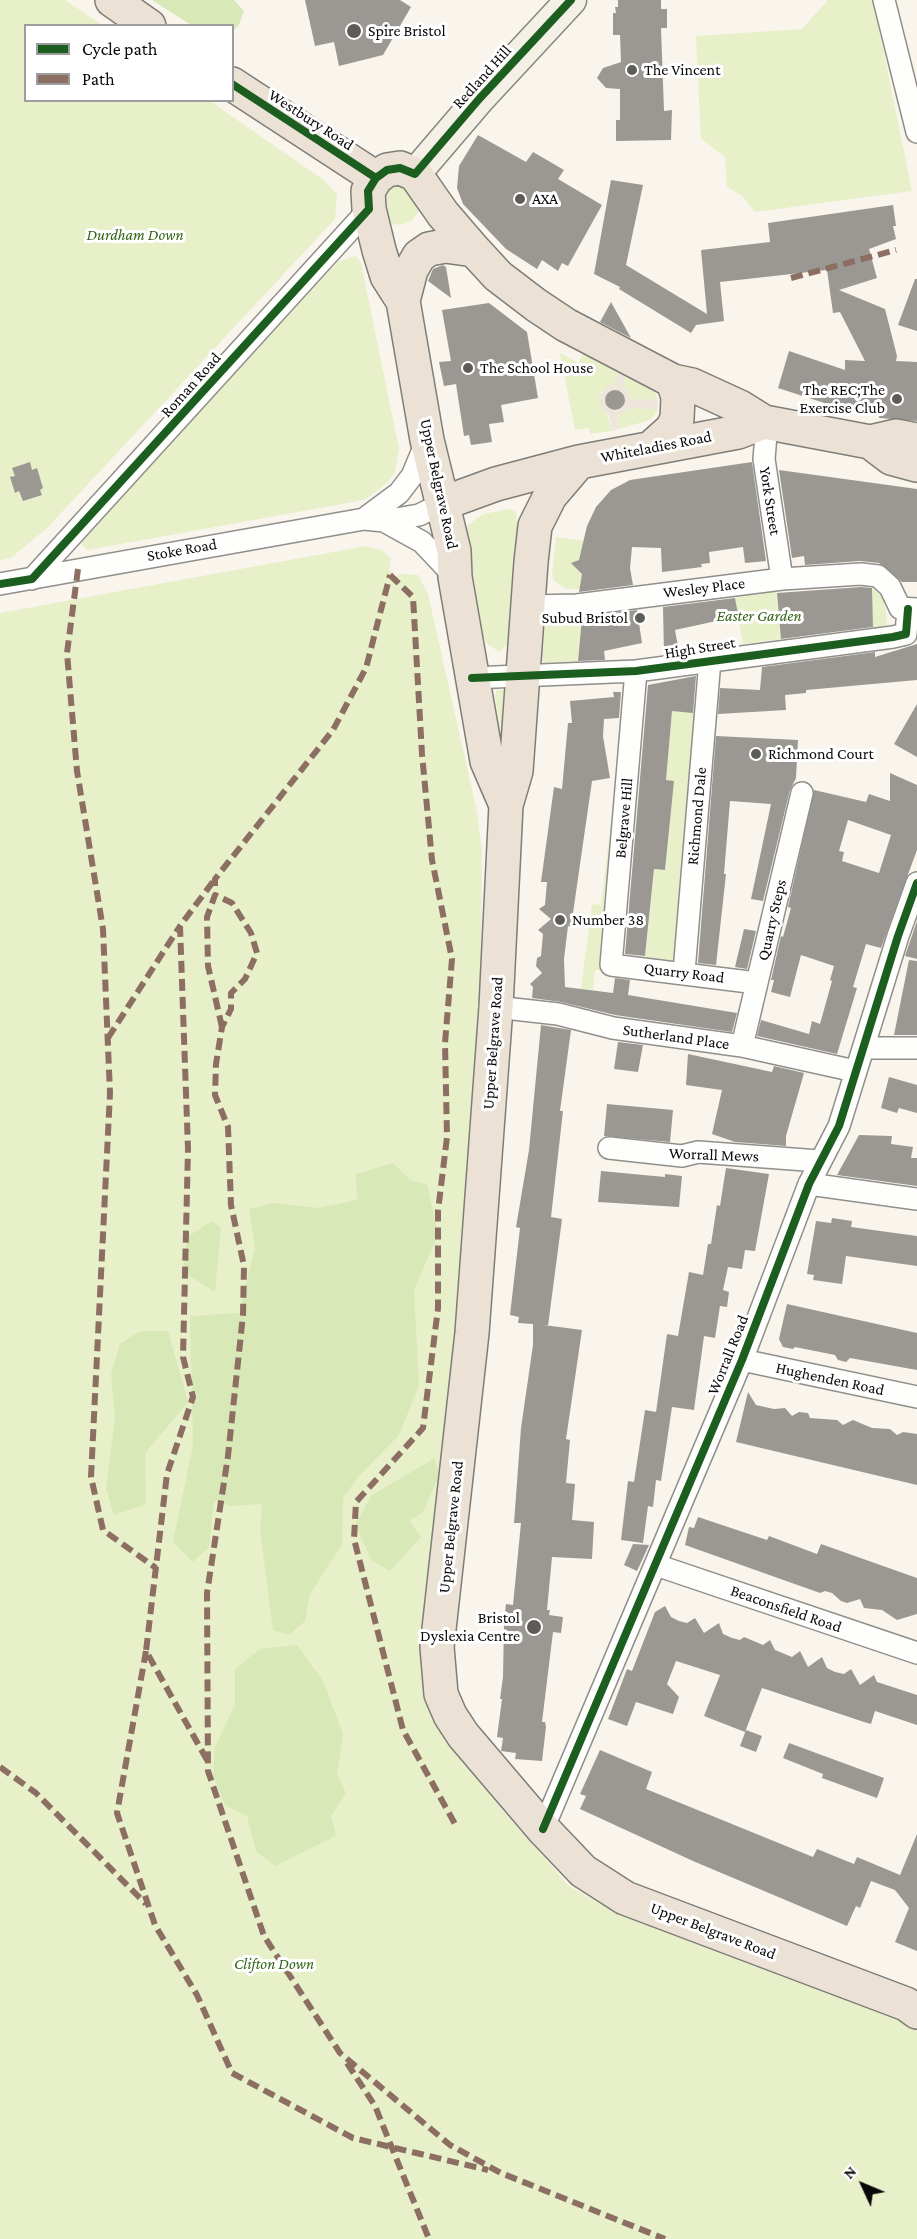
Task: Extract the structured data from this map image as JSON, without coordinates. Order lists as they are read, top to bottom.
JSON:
{
  "streets": {
    "main road": [
      "Redland Hill",
      "Westbury Road",
      "Whiteladies Road",
      "Upper Belgrave Road"
    ],
    "street": [
      "Roman Road",
      "York Street",
      "Stoke Road",
      "Wesley Place",
      "High Street",
      "Richmond Dale",
      "Belgrave Hill",
      "Quarry Steps",
      "Quarry Road",
      "Sutherland Place",
      "Worrall Mews",
      "Worrall Road",
      "Hughenden Road",
      "Beaconsfield Road"
    ]
  },
  "crossings": [
    ["Redland Hill", "Westbury Road"],
    ["Redland Hill", "Upper Belgrave Road"],
    ["Westbury Road", "Whiteladies Road"],
    ["Westbury Road", "Upper Belgrave Road"],
    ["Westbury Road", "York Street"],
    ["Roman Road", "Upper Belgrave Road"],
    ["Roman Road", "Stoke Road"],
    ["Whiteladies Road", "Upper Belgrave Road"],
    ["Whiteladies Road", "York Street"],
    ["Whiteladies Road", "Stoke Road"],
    ["Upper Belgrave Road", "Stoke Road"],
    ["Upper Belgrave Road", "Wesley Place"],
    ["Upper Belgrave Road", "High Street"],
    ["Upper Belgrave Road", "Sutherland Place"],
    ["Upper Belgrave Road", "Worrall Road"],
    ["York Street", "Wesley Place"],
    ["Wesley Place", "High Street"],
    ["High Street", "Richmond Dale"],
    ["High Street", "Belgrave Hill"],
    ["Richmond Dale", "Quarry Road"],
    ["Belgrave Hill", "Quarry Road"],
    ["Quarry Steps", "Quarry Road"],
    ["Quarry Steps", "Sutherland Place"],
    ["Sutherland Place", "Worrall Road"],
    ["Worrall Mews", "Worrall Road"],
    ["Worrall Road", "Hughenden Road"],
    ["Worrall Road", "Beaconsfield Road"]
  ],
  "parks": ["Durdham Down", "Easter Garden", "Clifton Down"],
  "places": [
    "Spire Bristol",
    "The Vincent",
    "AXA",
    "The School House",
    "The REC;The Exercise Club",
    "Subud Bristol",
    "Richmond Court",
    "Number 38",
    "Bristol Dyslexia Centre"
  ],
  "legend": ["Cycle path", "Path"],
  "north": "top left"
}
